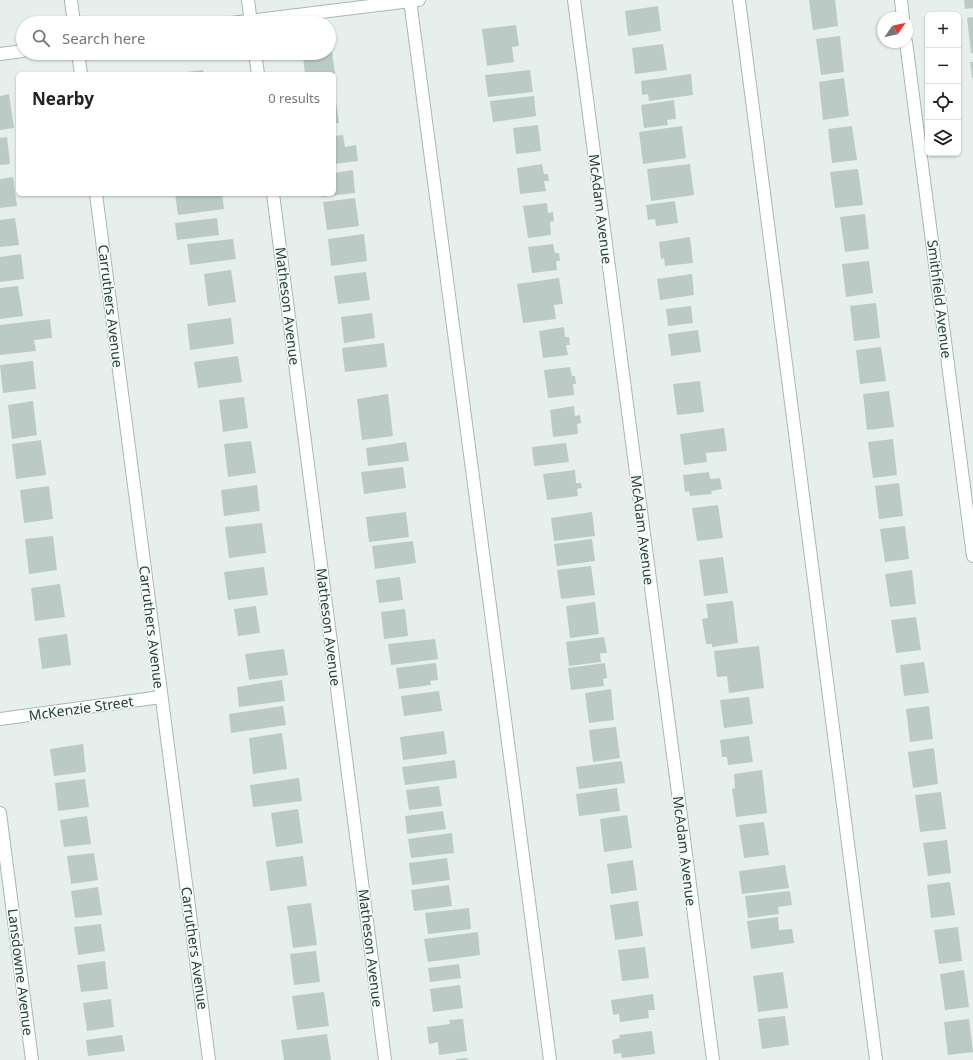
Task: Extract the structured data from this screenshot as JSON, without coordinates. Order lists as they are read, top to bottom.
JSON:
{
  "streets": {
    "street": [
      "McAdam Avenue",
      "Smithfield Avenue",
      "Carruthers Avenue",
      "Matheson Avenue",
      "McKenzie Street",
      "Lansdowne Avenue"
    ]
  },
  "crossings": [
    ["Carruthers Avenue", "McKenzie Street"]
  ],
  "north": "top right",
  "page": {
    "map_buttons": ["+", "−"],
    "search": "Search here",
    "heading": ["Nearby", "0 results"]
  }
}
